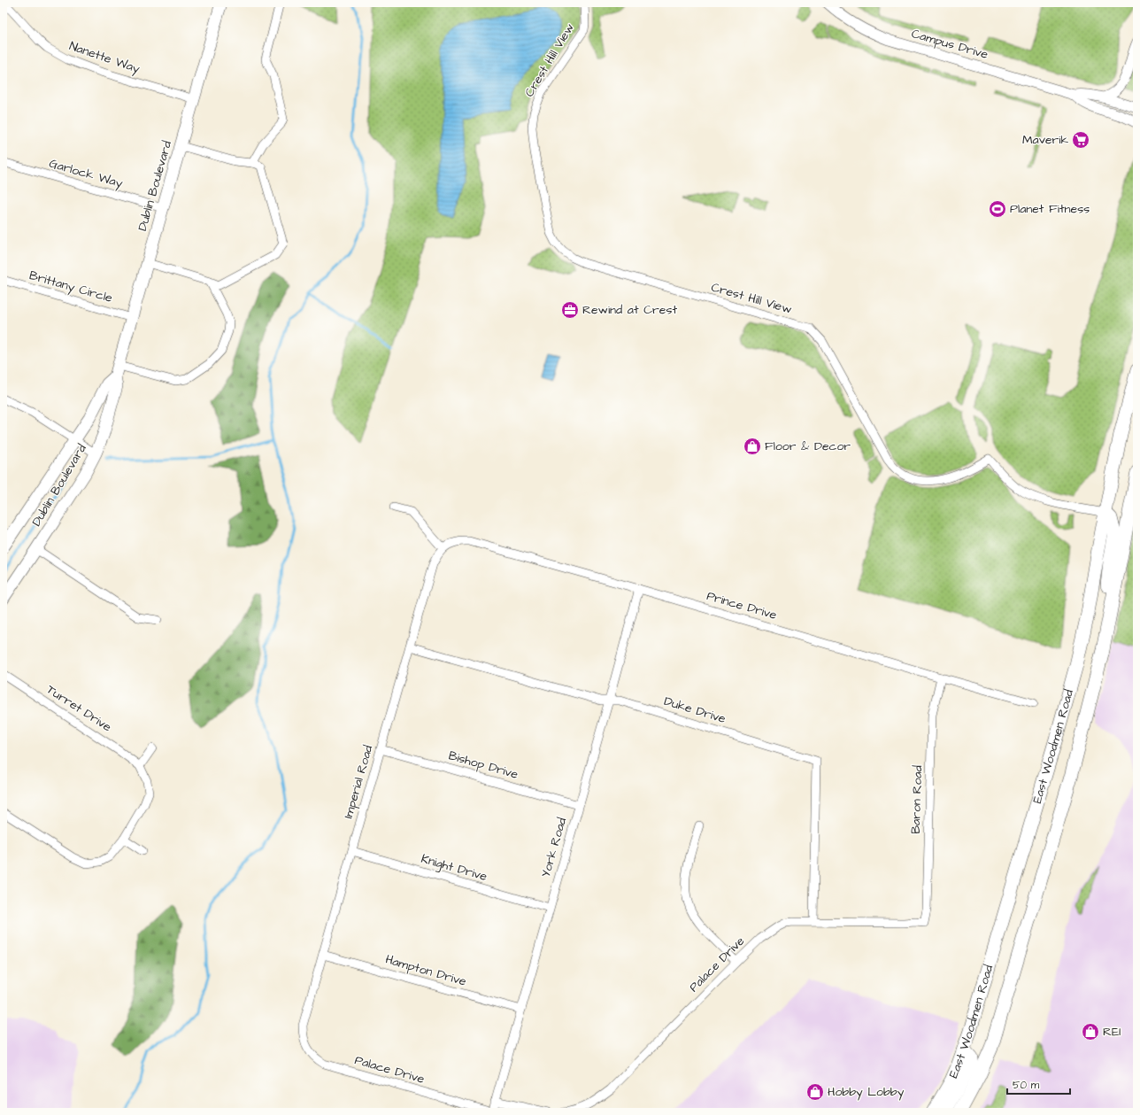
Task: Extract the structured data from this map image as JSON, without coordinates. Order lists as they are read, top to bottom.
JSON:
{
  "streets": {
    "highway": ["East Woodmen Road"],
    "main road": ["Dublin Boulevard"],
    "street": [
      "Campus Drive",
      "Nanette Way",
      "Crest Hill View",
      "Garlock Way",
      "Brittany Circle",
      "Prince Drive",
      "Turret Drive",
      "Duke Drive",
      "Bishop Drive",
      "Imperial Road",
      "Baron Road",
      "York Road",
      "Knight Drive",
      "Palace Drive",
      "Hampton Drive"
    ]
  },
  "crossings": [
    ["Nanette Way", "Dublin Boulevard"],
    ["Crest Hill View", "East Woodmen Road"],
    ["Garlock Way", "Dublin Boulevard"],
    ["Dublin Boulevard", "Brittany Circle"],
    ["Prince Drive", "Imperial Road"],
    ["Prince Drive", "Baron Road"],
    ["Prince Drive", "York Road"],
    ["Duke Drive", "Imperial Road"],
    ["Duke Drive", "York Road"],
    ["Duke Drive", "Palace Drive"],
    ["Bishop Drive", "Imperial Road"],
    ["Bishop Drive", "York Road"],
    ["Imperial Road", "Knight Drive"],
    ["Imperial Road", "Palace Drive"],
    ["Imperial Road", "Hampton Drive"],
    ["Baron Road", "Palace Drive"],
    ["York Road", "Knight Drive"],
    ["York Road", "Palace Drive"],
    ["York Road", "Hampton Drive"]
  ],
  "places": {
    "supermarket": ["Maverik"],
    "sports": ["Planet Fitness"],
    "office": ["Rewind at Crest"],
    "shop": ["Floor & Decor", "REI", "Hobby Lobby"]
  },
  "scale_bar": "50 m"
}
